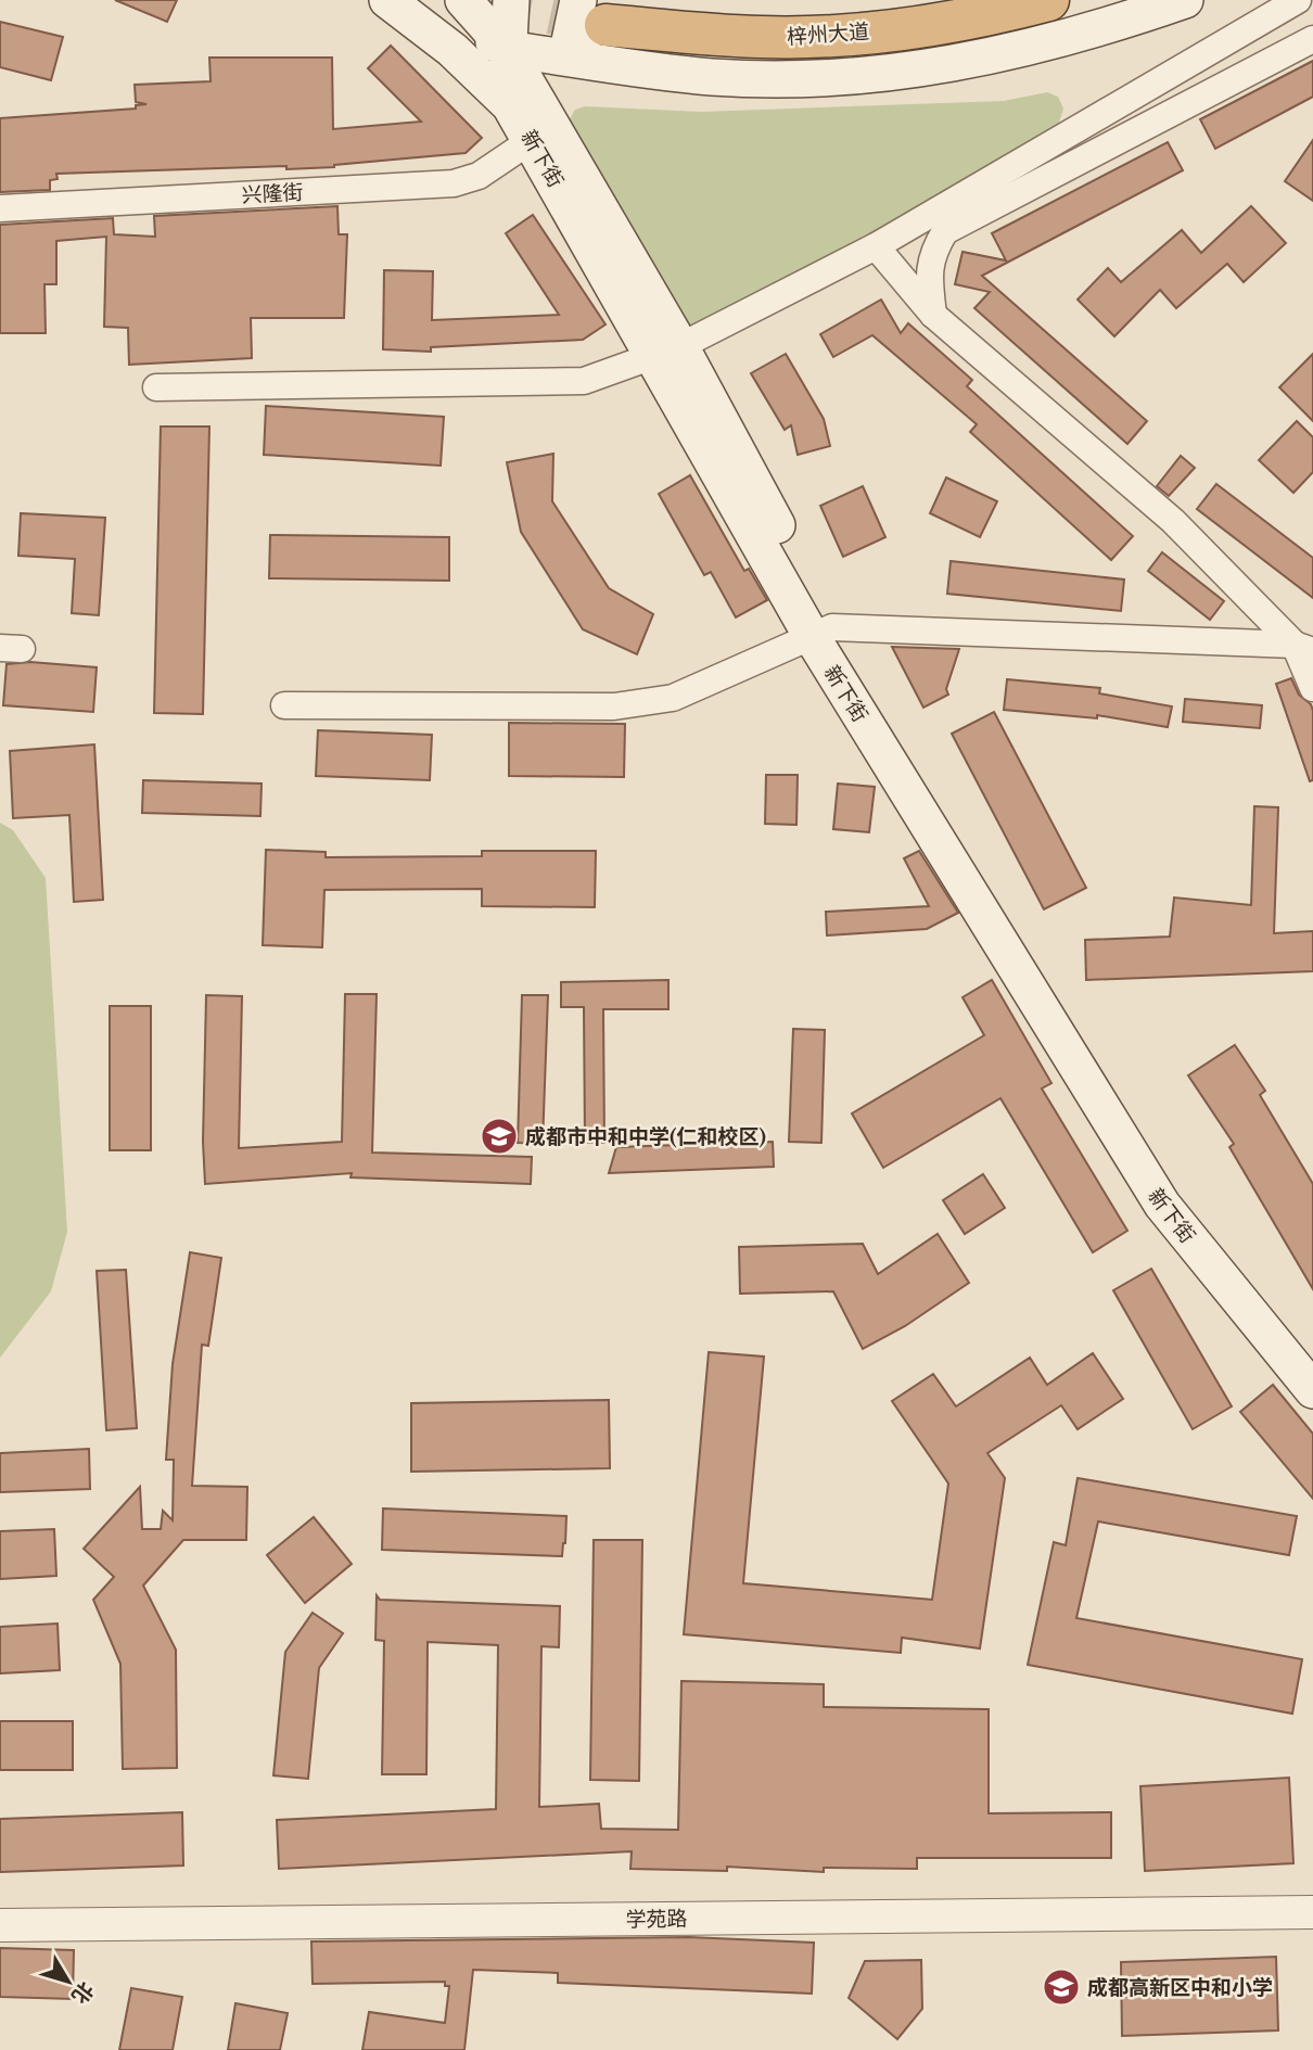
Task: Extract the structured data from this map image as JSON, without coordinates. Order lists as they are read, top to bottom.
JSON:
{
  "streets": {
    "highway": ["梓州大道"],
    "main road": ["新下街"],
    "street": ["兴隆街", "学苑路"]
  },
  "crossings": [
    ["新下街", "兴隆街"]
  ],
  "places": {
    "school or university": ["成都市中和中学(仁和校区)", "成都高新区中和小学"]
  },
  "north": "bottom right"
}
